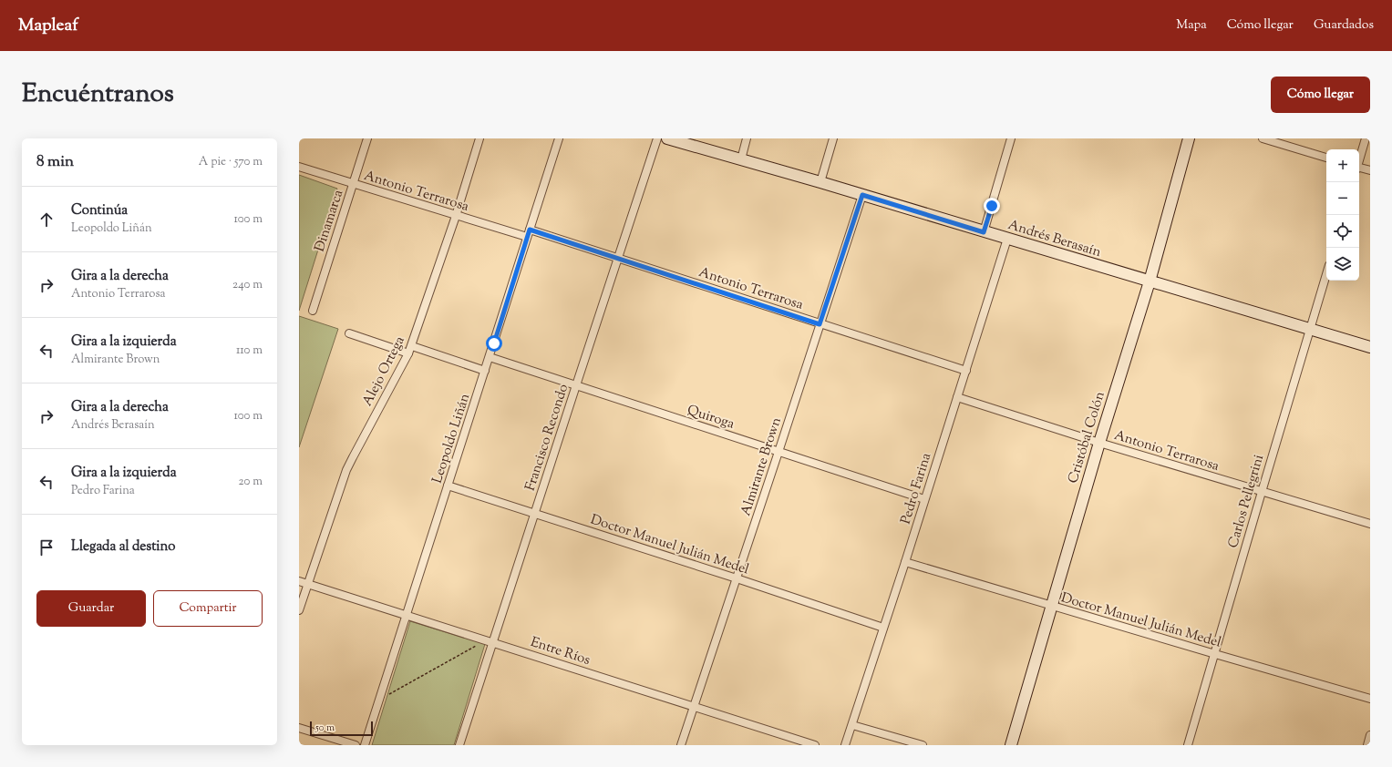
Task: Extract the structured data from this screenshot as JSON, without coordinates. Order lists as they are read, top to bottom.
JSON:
{
  "streets": {
    "street": [
      "Antonio Terrarosa",
      "Dinamarca",
      "Andrés Berasaín",
      "Alejo Ortega",
      "Quiroga",
      "Francisco Recondo",
      "Cristóbal Colón",
      "Leopoldo Liñán",
      "Almirante Brown",
      "Pedro Farina",
      "Carlos Pellegrini",
      "Doctor Manuel Julián Medel",
      "Entre Ríos"
    ]
  },
  "crossings": [
    ["Antonio Terrarosa", "Dinamarca"],
    ["Antonio Terrarosa", "Alejo Ortega"],
    ["Antonio Terrarosa", "Francisco Recondo"],
    ["Antonio Terrarosa", "Cristóbal Colón"],
    ["Antonio Terrarosa", "Leopoldo Liñán"],
    ["Antonio Terrarosa", "Almirante Brown"],
    ["Antonio Terrarosa", "Pedro Farina"],
    ["Antonio Terrarosa", "Carlos Pellegrini"],
    ["Andrés Berasaín", "Cristóbal Colón"],
    ["Andrés Berasaín", "Almirante Brown"],
    ["Andrés Berasaín", "Pedro Farina"],
    ["Andrés Berasaín", "Carlos Pellegrini"],
    ["Alejo Ortega", "Entre Ríos"],
    ["Quiroga", "Francisco Recondo"],
    ["Quiroga", "Leopoldo Liñán"],
    ["Quiroga", "Almirante Brown"],
    ["Quiroga", "Pedro Farina"],
    ["Francisco Recondo", "Doctor Manuel Julián Medel"],
    ["Francisco Recondo", "Entre Ríos"],
    ["Cristóbal Colón", "Doctor Manuel Julián Medel"],
    ["Leopoldo Liñán", "Doctor Manuel Julián Medel"],
    ["Leopoldo Liñán", "Entre Ríos"],
    ["Almirante Brown", "Doctor Manuel Julián Medel"],
    ["Almirante Brown", "Entre Ríos"],
    ["Pedro Farina", "Doctor Manuel Julián Medel"],
    ["Carlos Pellegrini", "Doctor Manuel Julián Medel"]
  ],
  "scale_bar": "50 m",
  "page": {
    "header": "Mapleaf",
    "nav": ["Mapa", "Cómo llegar", "Guardados"],
    "title": "Encuéntranos",
    "buttons": [
      "Cómo llegar",
      ["Guardar", "Compartir"]
    ],
    "heading": ["8 min", "A pie · 570 m"],
    "map_buttons": ["+", "−"],
    "list": [
      ["Continúa", "Leopoldo Liñán", "100 m"],
      ["Gira a la derecha", "Antonio Terrarosa", "240 m"],
      ["Gira a la izquierda", "Almirante Brown", "110 m"],
      ["Gira a la derecha", "Andrés Berasaín", "100 m"],
      ["Gira a la izquierda", "Pedro Farina", "20 m"],
      "Llegada al destino"
    ],
    "scale": "50 m"
  }
}
